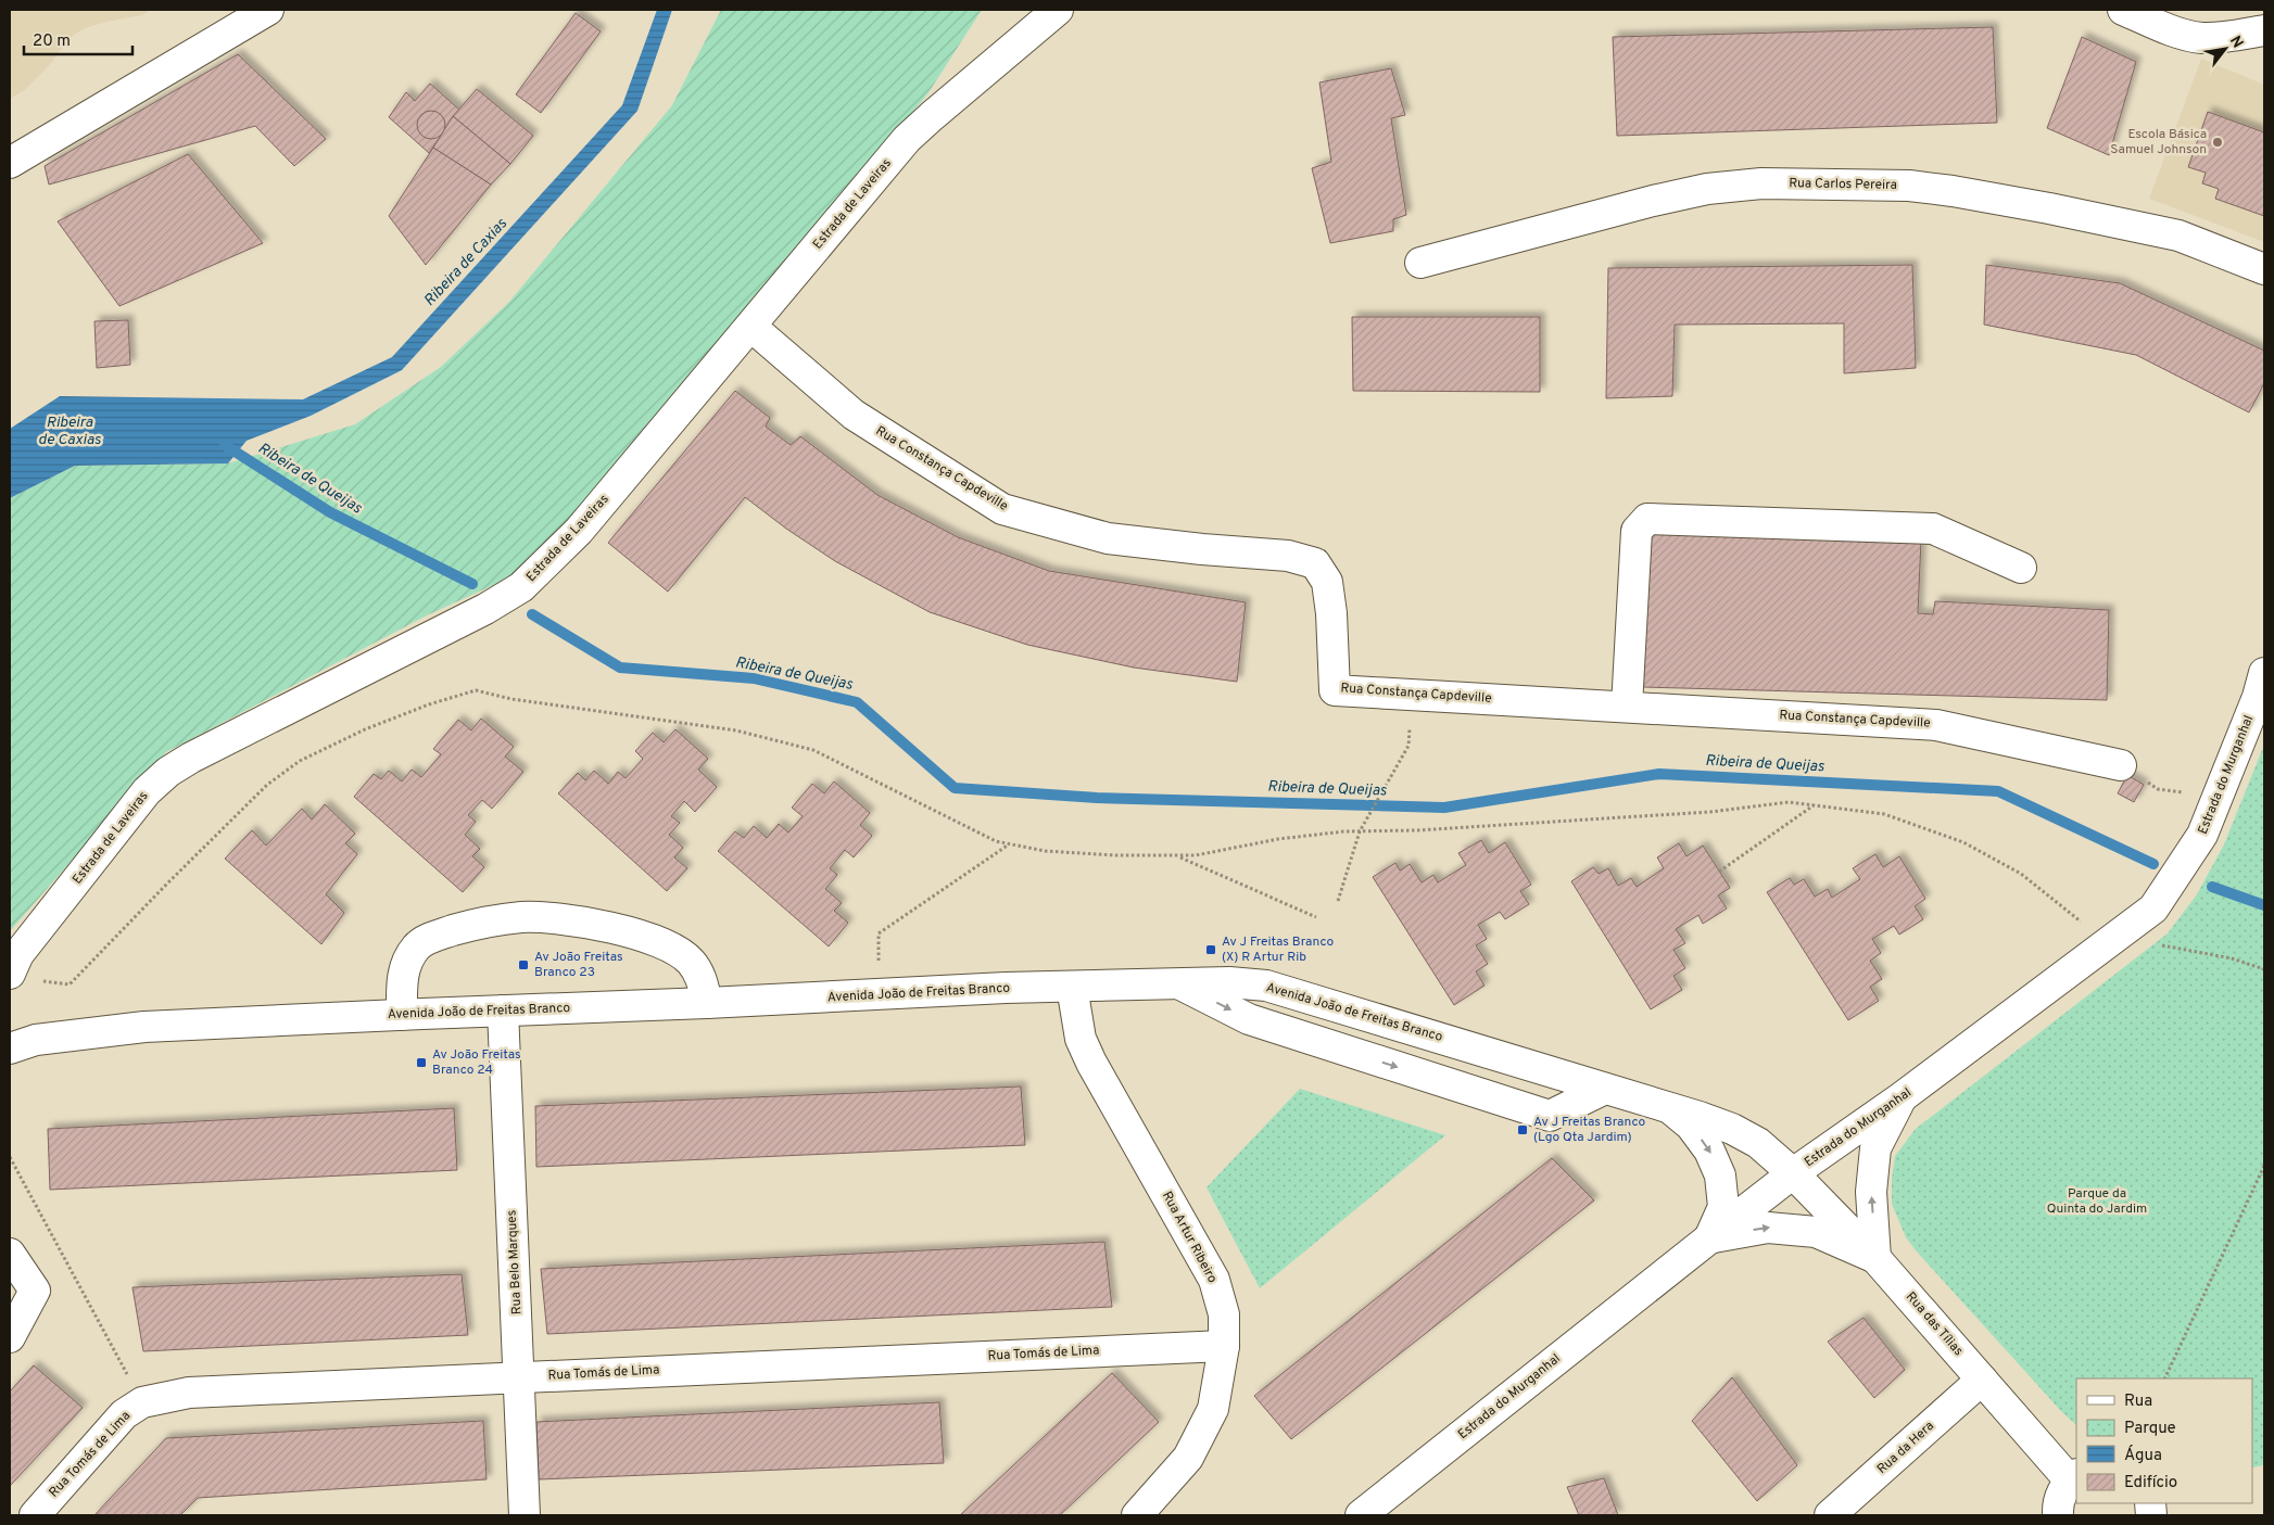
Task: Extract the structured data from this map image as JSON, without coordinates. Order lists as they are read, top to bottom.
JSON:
{
  "streets": {
    "street": [
      "Rua Carlos Pereira",
      "Estrada de Laveiras",
      "Rua Constança Capdeville",
      "Estrada do Murganhal",
      "Avenida João de Freitas Branco",
      "Rua Artur Ribeiro",
      "Rua Belo Marques",
      "Rua das Tílias",
      "Rua Tomás de Lima",
      "Rua da Hera"
    ]
  },
  "crossings": [
    ["Estrada de Laveiras", "Rua Constança Capdeville"],
    ["Estrada do Murganhal", "Avenida João de Freitas Branco"],
    ["Estrada do Murganhal", "Rua das Tílias"],
    ["Avenida João de Freitas Branco", "Rua Artur Ribeiro"],
    ["Avenida João de Freitas Branco", "Rua Belo Marques"],
    ["Avenida João de Freitas Branco", "Rua das Tílias"],
    ["Rua Artur Ribeiro", "Rua Tomás de Lima"],
    ["Rua Belo Marques", "Rua Tomás de Lima"],
    ["Rua das Tílias", "Rua da Hera"]
  ],
  "water": ["Ribeira de Caxias", "Ribeira de Queijas"],
  "parks": ["Parque da Quinta do Jardim"],
  "places": {
    "other": ["Escola Básica Samuel Johnson"],
    "transit": [
      "Av J Freitas Branco (X) R Artur Rib",
      "Av João Freitas Branco 23",
      "Av João Freitas Branco 24",
      "Av J Freitas Branco (Lgo Qta Jardim)"
    ]
  },
  "legend": [
    "Rua",
    "Parque",
    "Água",
    "Edifício"
  ],
  "scale_bar": "20 m",
  "north": "top right"
}
